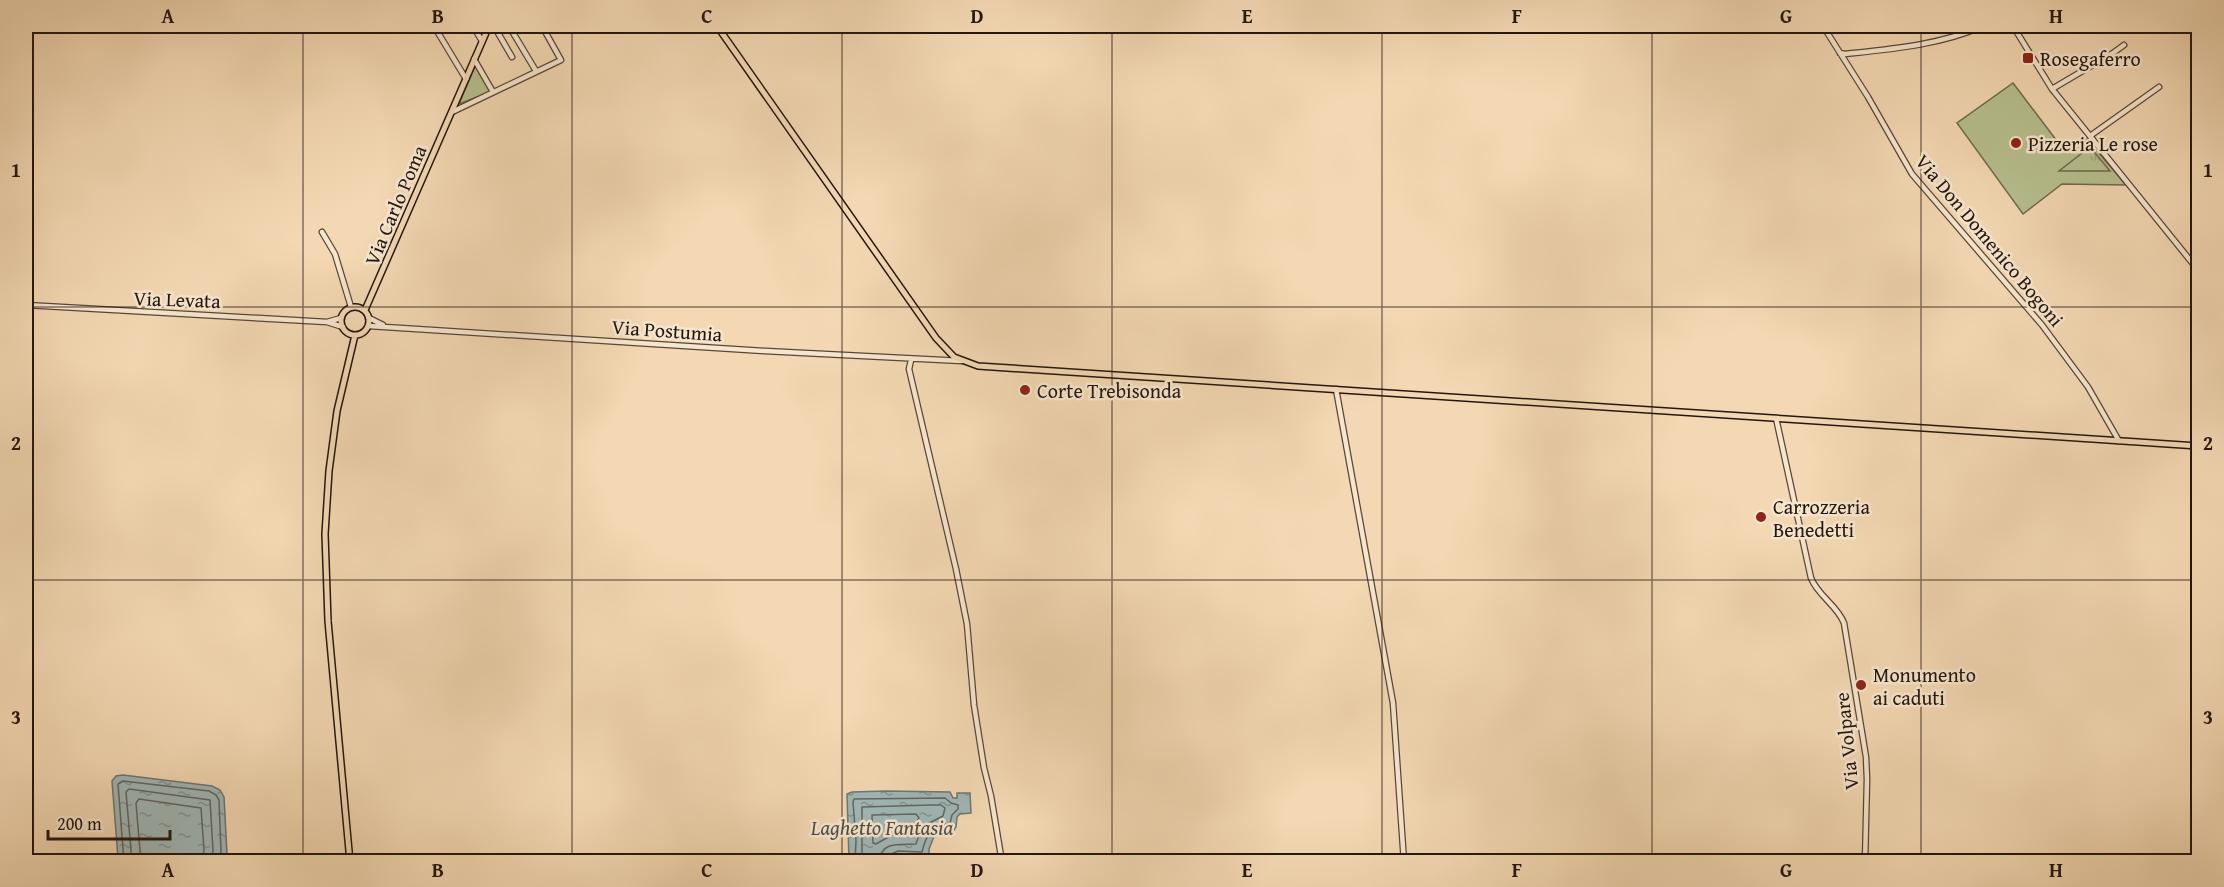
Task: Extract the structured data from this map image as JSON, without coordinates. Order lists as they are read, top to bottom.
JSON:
{
  "streets": {
    "main road": ["Via Carlo Poma"],
    "street": [
      "Via Don Domenico Bogoni",
      "Via Levata",
      "Via Postumia",
      "Via Volpare"
    ]
  },
  "crossings": [
    ["Via Carlo Poma", "Via Levata"],
    ["Via Carlo Poma", "Via Postumia"],
    ["Via Levata", "Via Postumia"]
  ],
  "water": ["Laghetto Fantasia"],
  "places": {
    "transit": ["Rosegaferro"],
    "other": [
      "Pizzeria Le rose",
      "Corte Trebisonda",
      "Carrozzeria Benedetti",
      "Monumento ai caduti"
    ]
  },
  "scale_bar": "200 m",
  "grid": {
    "columns": [
      "A",
      "B",
      "C",
      "D",
      "E",
      "F",
      "G",
      "H"
    ],
    "rows": ["1", "2", "3"]
  }
}
